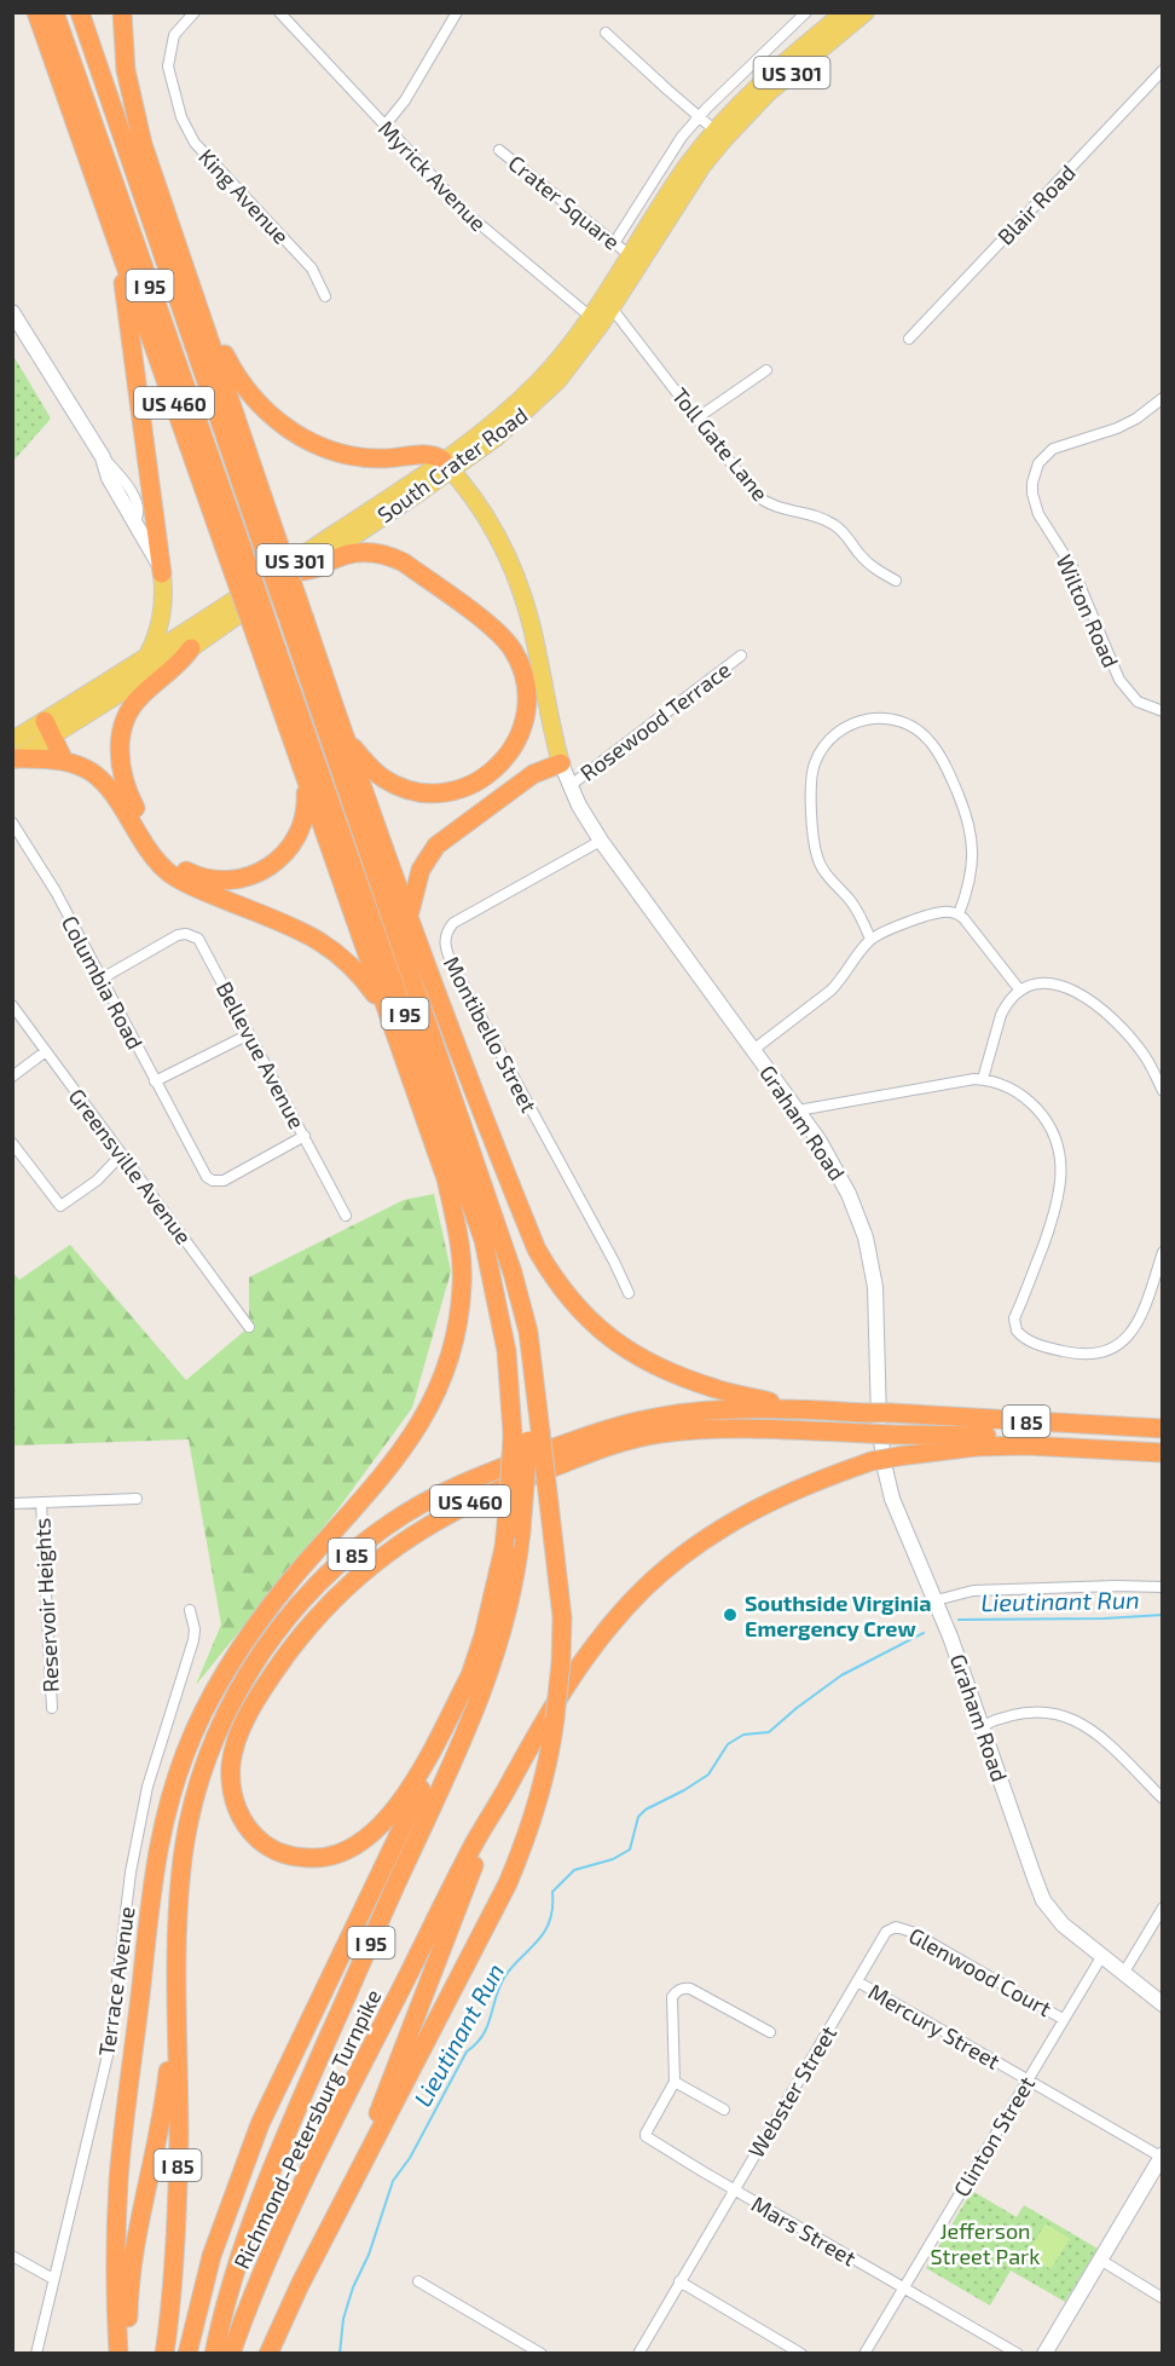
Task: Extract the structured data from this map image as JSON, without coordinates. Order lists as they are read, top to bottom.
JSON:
{
  "streets": {
    "highway": [
      "I 95",
      "US 460",
      "I 85",
      "Richmond-Petersburg Turnpike"
    ],
    "main road": ["US 301", "South Crater Road", "Graham Road"],
    "street": [
      "Myrick Avenue",
      "King Avenue",
      "Crater Square",
      "Blair Road",
      "Toll Gate Lane",
      "Wilton Road",
      "Rosewood Terrace",
      "Columbia Road",
      "Montibello Street",
      "Bellevue Avenue",
      "Greensville Avenue",
      "Reservoir Heights",
      "Glenwood Court",
      "Terrace Avenue",
      "Mercury Street",
      "Webster Street",
      "Clinton Street",
      "Mars Street"
    ]
  },
  "crossings": [
    ["Myrick Avenue", "South Crater Road"],
    ["Crater Square", "South Crater Road"],
    ["I 95", "US 460"],
    ["US 460", "I 85"],
    ["US 460", "Richmond-Petersburg Turnpike"],
    ["Toll Gate Lane", "South Crater Road"],
    ["South Crater Road", "Graham Road"],
    ["Rosewood Terrace", "Graham Road"],
    ["Columbia Road", "Bellevue Avenue"],
    ["Montibello Street", "Graham Road"],
    ["Graham Road", "Clinton Street"],
    ["Glenwood Court", "Webster Street"],
    ["Glenwood Court", "Clinton Street"],
    ["Mercury Street", "Webster Street"],
    ["Mercury Street", "Clinton Street"],
    ["Webster Street", "Mars Street"],
    ["Clinton Street", "Mars Street"]
  ],
  "water": ["Lieutinant Run"],
  "parks": ["Jefferson Street Park"],
  "places": ["Southside Virginia Emergency Crew"]
}
